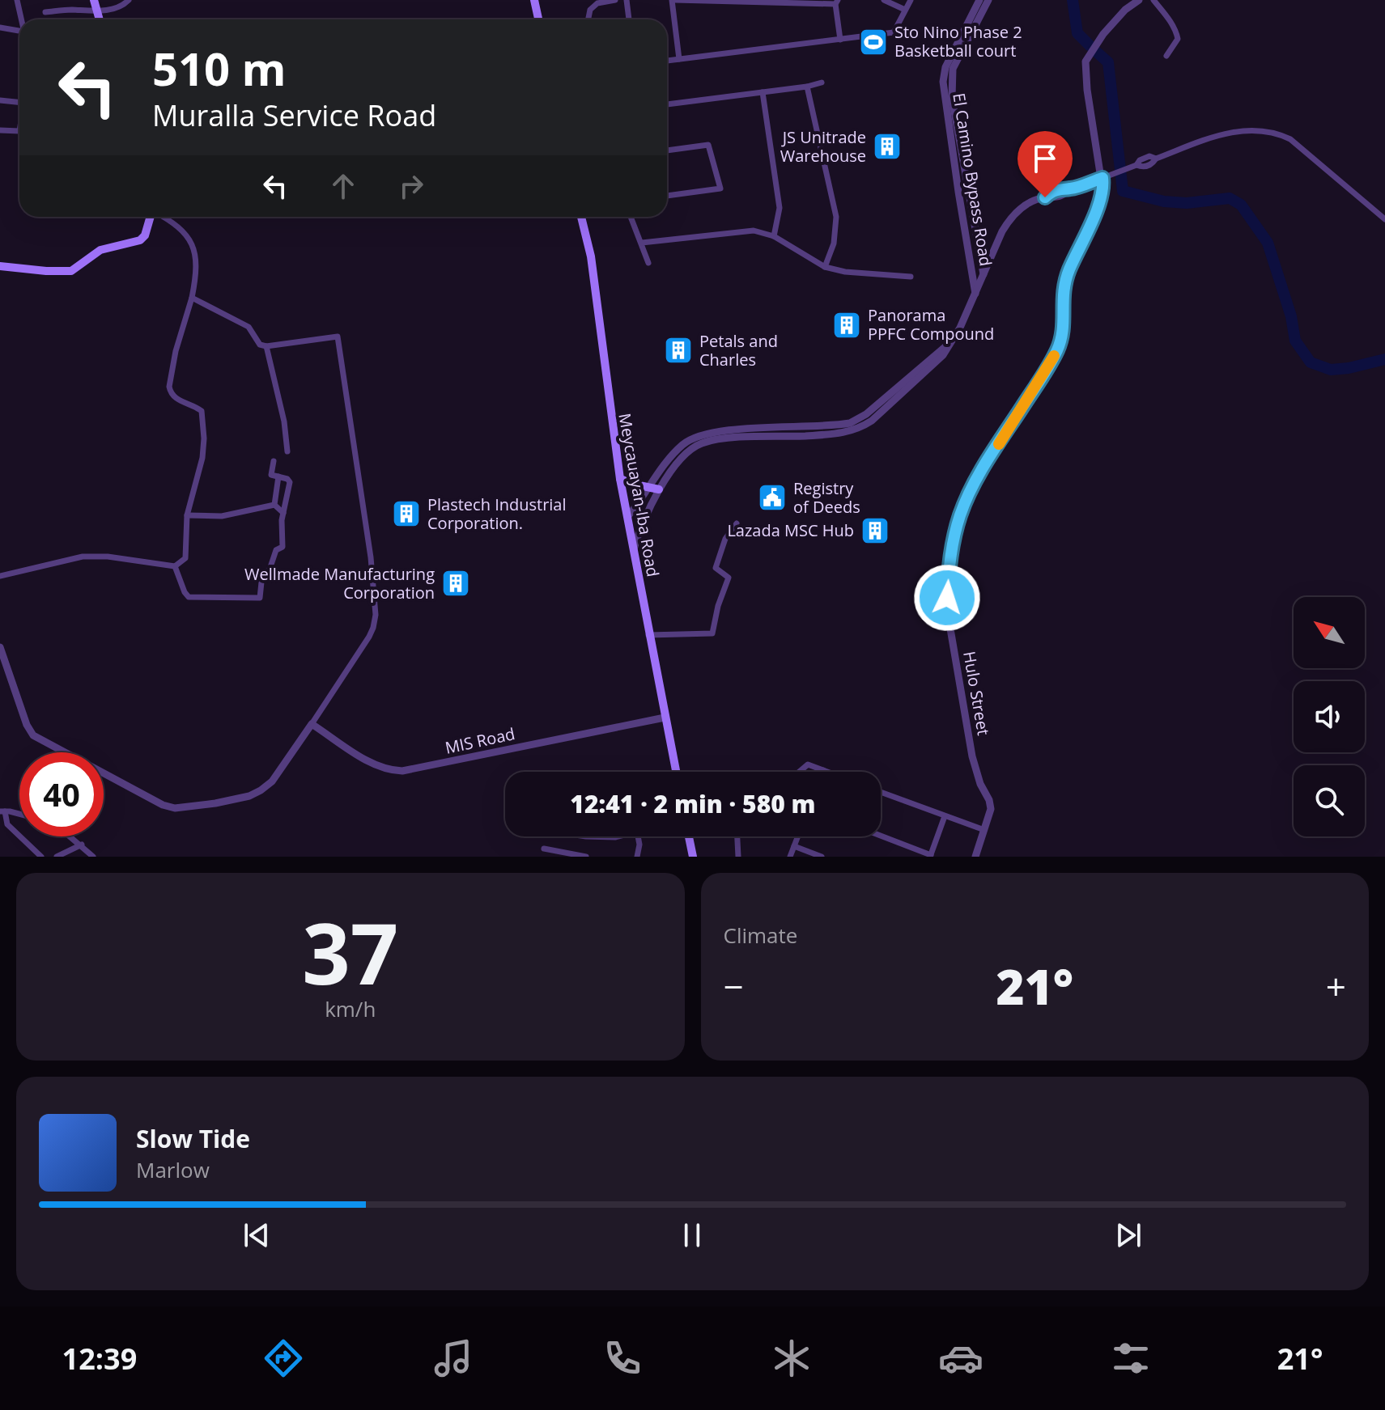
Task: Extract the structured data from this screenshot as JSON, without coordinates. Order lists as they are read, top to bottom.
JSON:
{
  "streets": {
    "main road": ["Meycauayan-Iba Road"],
    "street": ["El Camino Bypass Road", "Hulo Street", "MIS Road"]
  },
  "crossings": [
    ["Meycauayan-Iba Road", "MIS Road"]
  ],
  "places": {
    "sports": ["Sto Nino Phase 2 Basketball court"],
    "building": [
      "JS Unitrade Warehouse",
      "Panorama PPFC Compound",
      "Petals and Charles",
      "Plastech Industrial Corporation.",
      "Lazada MSC Hub",
      "Wellmade Manufacturing Corporation"
    ],
    "public building": ["Registry of Deeds"]
  },
  "north": "top left",
  "page": {
    "turn": ["510 m", "Muralla Service Road"],
    "limit": "40",
    "trip": "12:41 · 2 min · 580 m",
    "tile": [
      ["37", "km/h"],
      "Climate"
    ],
    "heat": ["−", "21°", "+"],
    "song": ["Slow Tide", "Marlow"],
    "tabs": ["12:39", "21°"]
  }
}
